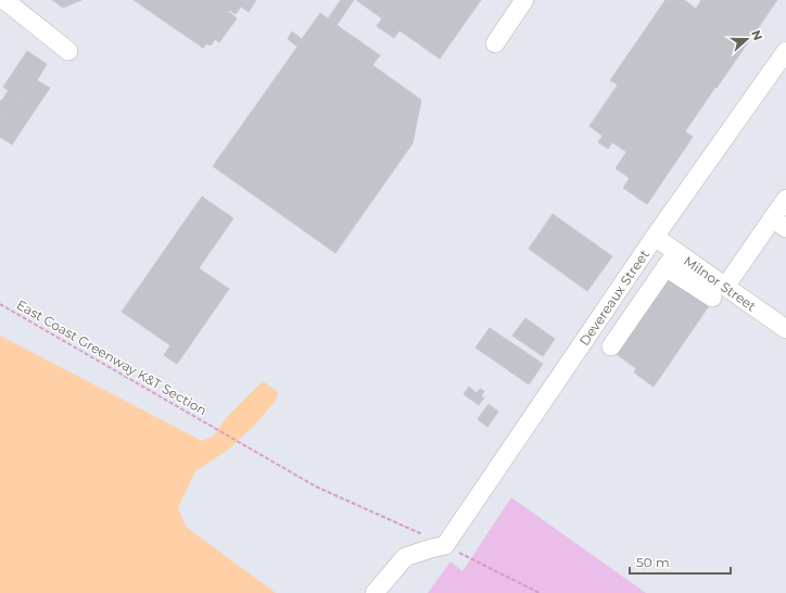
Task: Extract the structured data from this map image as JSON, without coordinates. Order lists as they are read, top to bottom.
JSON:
{
  "streets": {
    "street": ["Milnor Street", "Devereaux Street"],
    "path": ["East Coast Greenway K&T Section"]
  },
  "crossings": [
    ["Milnor Street", "Devereaux Street"]
  ],
  "scale_bar": "50 m",
  "north": "right"
}
